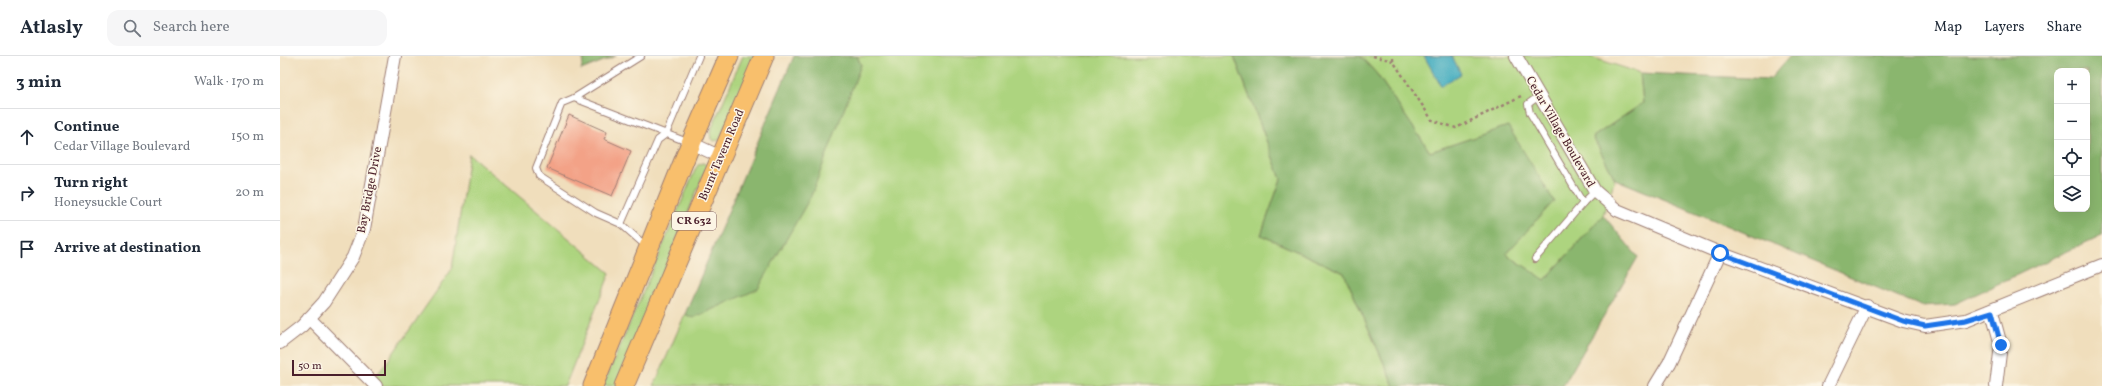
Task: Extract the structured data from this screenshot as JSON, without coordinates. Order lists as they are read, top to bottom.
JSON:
{
  "streets": {
    "main road": ["Burnt Tavern Road", "CR 632"],
    "street": ["Cedar Village Boulevard", "Bay Bridge Drive"]
  },
  "scale_bar": "50 m",
  "page": {
    "header": "Atlasly",
    "search": "Search here",
    "nav": ["Map", "Layers", "Share"],
    "heading": ["3 min", "Walk · 170 m"],
    "map_buttons": ["+", "−"],
    "list": [
      ["Continue", "Cedar Village Boulevard", "150 m"],
      ["Turn right", "Honeysuckle Court", "20 m"],
      "Arrive at destination"
    ],
    "scale": "50 m"
  }
}
